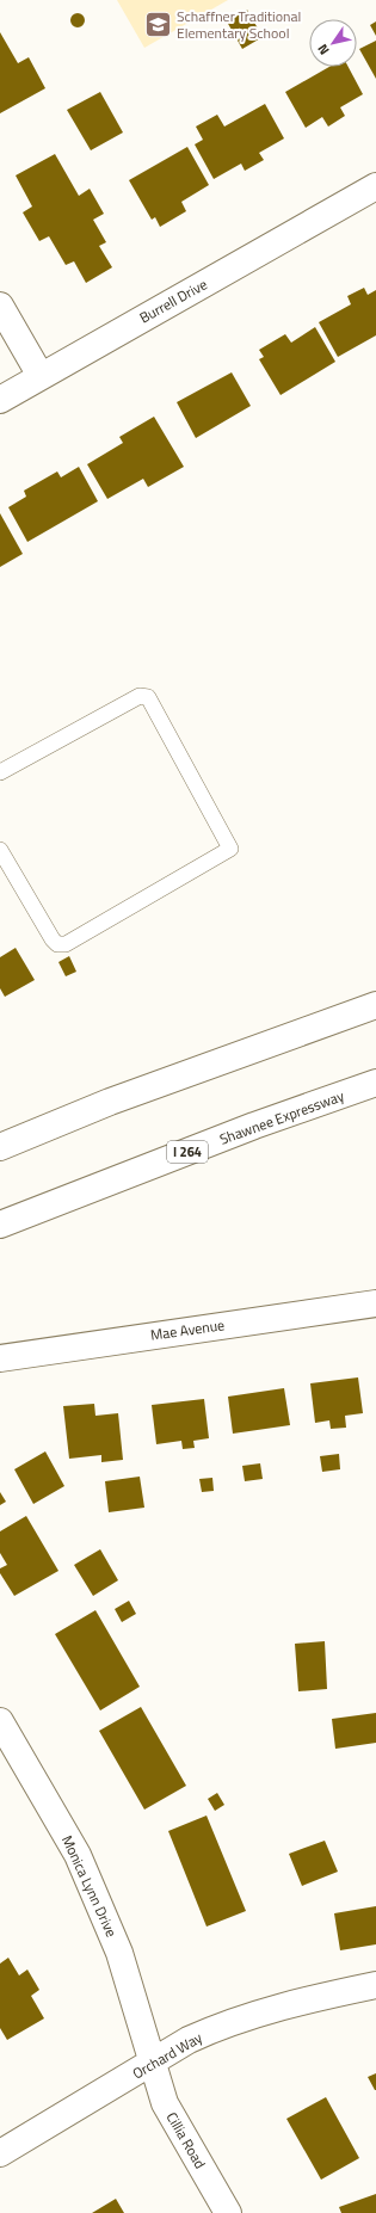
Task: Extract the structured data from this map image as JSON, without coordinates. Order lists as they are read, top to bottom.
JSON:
{
  "streets": {
    "main road": [
      "Burrell Drive",
      "Shawnee Expressway",
      "I 264",
      "Mae Avenue",
      "Monica Lynn Drive",
      "Orchard Way",
      "Cillia Road"
    ]
  },
  "crossings": [
    ["Monica Lynn Drive", "Orchard Way"],
    ["Monica Lynn Drive", "Cillia Road"],
    ["Orchard Way", "Cillia Road"]
  ],
  "places": {
    "school or university": ["Schaffner Traditional Elementary School"]
  },
  "north": "bottom left"
}
